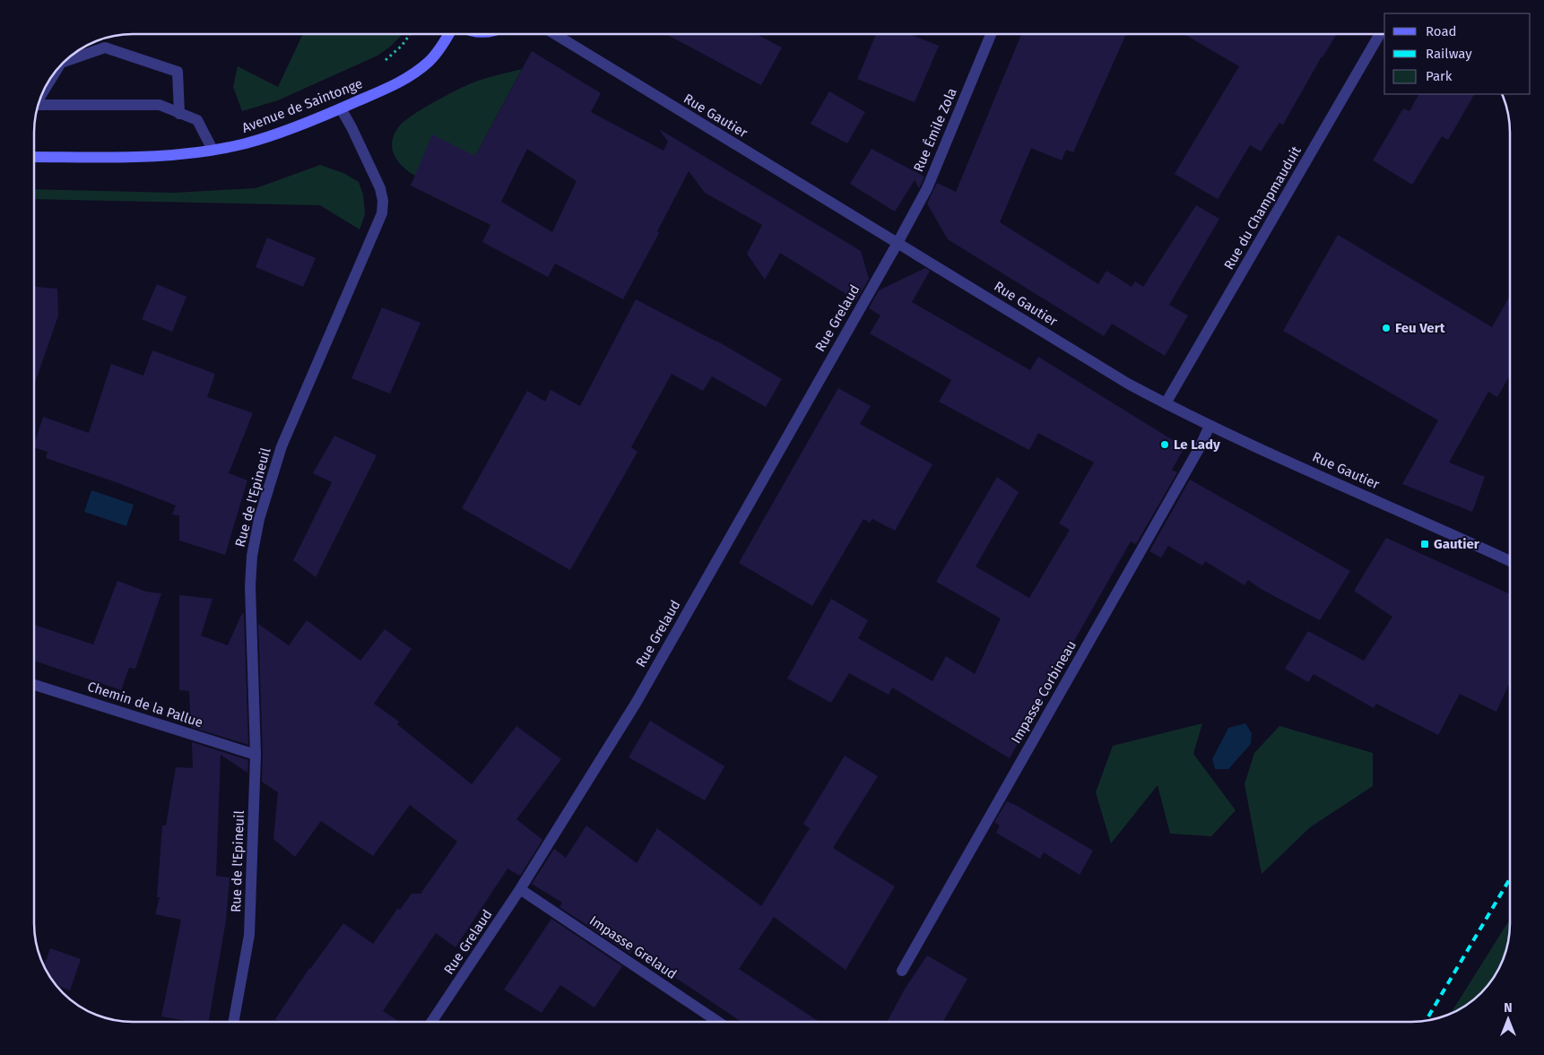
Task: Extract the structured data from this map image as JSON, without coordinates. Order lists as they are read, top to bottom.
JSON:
{
  "streets": {
    "main road": ["Avenue de Saintonge"],
    "street": [
      "Rue Gautier",
      "Rue Émile Zola",
      "Rue du Champmauduit",
      "Rue Grelaud",
      "Rue de l'Epineuil",
      "Impasse Corbineau",
      "Chemin de la Pallue",
      "Impasse Grelaud"
    ]
  },
  "crossings": [
    ["Avenue de Saintonge", "Rue de l'Epineuil"],
    ["Rue Gautier", "Rue Émile Zola"],
    ["Rue Gautier", "Rue du Champmauduit"],
    ["Rue Gautier", "Rue Grelaud"],
    ["Rue Gautier", "Impasse Corbineau"],
    ["Rue Émile Zola", "Rue Grelaud"],
    ["Rue Grelaud", "Impasse Grelaud"],
    ["Rue de l'Epineuil", "Chemin de la Pallue"]
  ],
  "places": {
    "other": ["Feu Vert", "Le Lady"],
    "transit": ["Gautier"]
  },
  "legend": ["Road", "Railway", "Park"],
  "north": "top"
}
